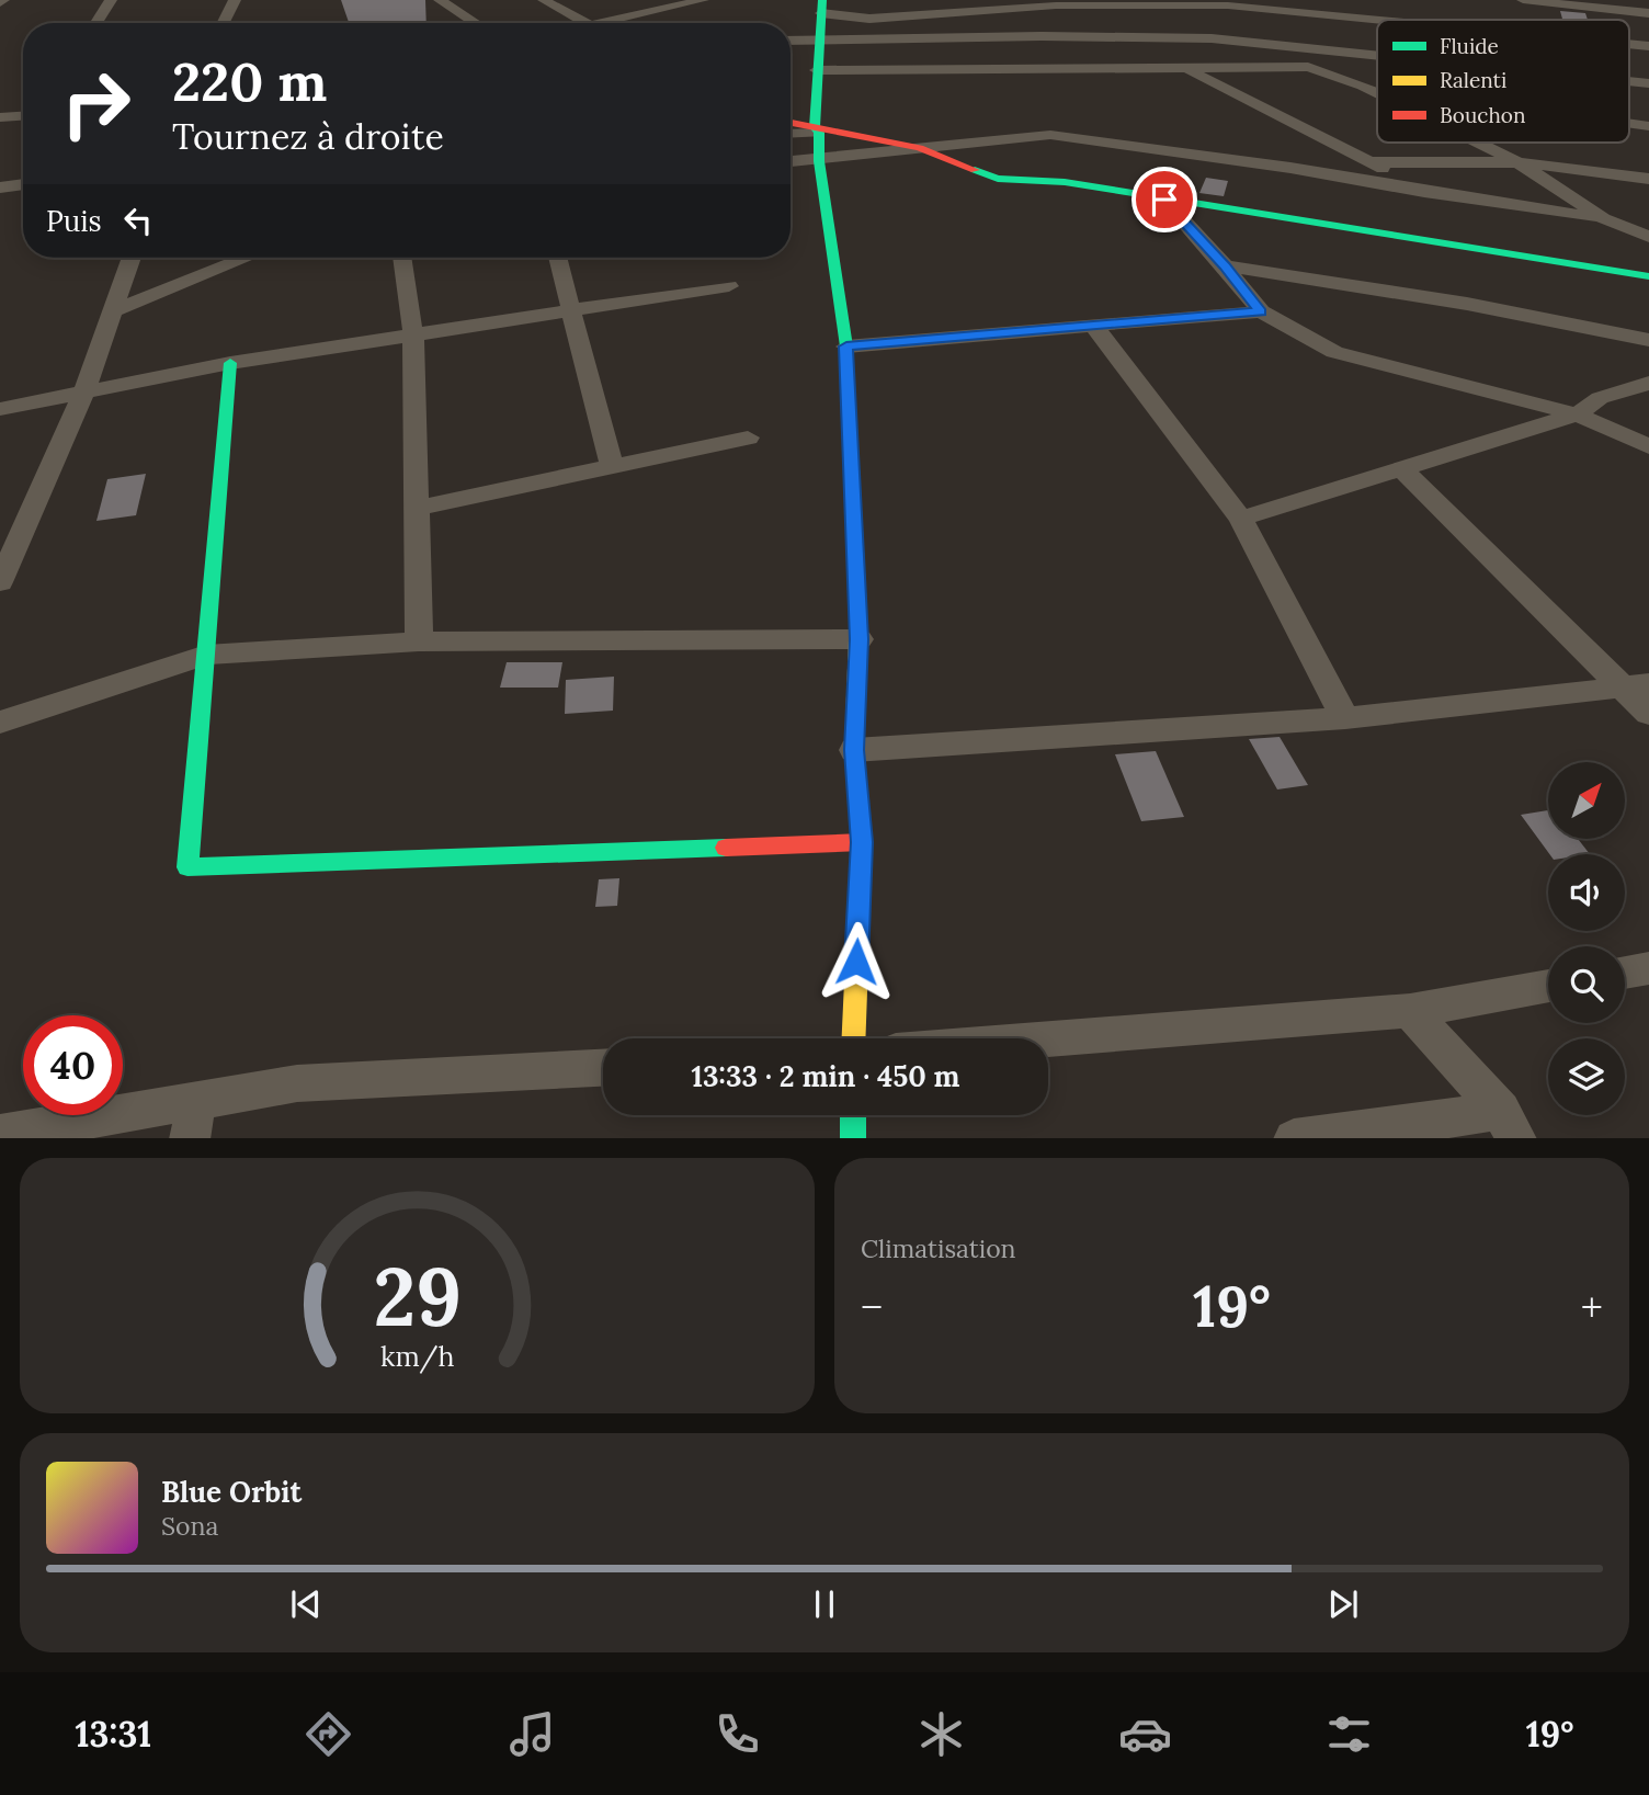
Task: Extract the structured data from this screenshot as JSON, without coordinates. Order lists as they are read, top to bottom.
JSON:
{
  "legend": ["Fluide", "Ralenti", "Bouchon"],
  "north": "top right",
  "page": {
    "turn": ["220 m", "Tournez à droite"],
    "then": "Puis",
    "limit": "40",
    "trip": "13:33 · 2 min · 450 m",
    "tile": "Climatisation",
    "heat": ["−", "19°", "+"],
    "song": ["Blue Orbit", "Sona"],
    "tabs": ["13:31", "19°"],
    "gauge": ["29", "km/h"]
  }
}
